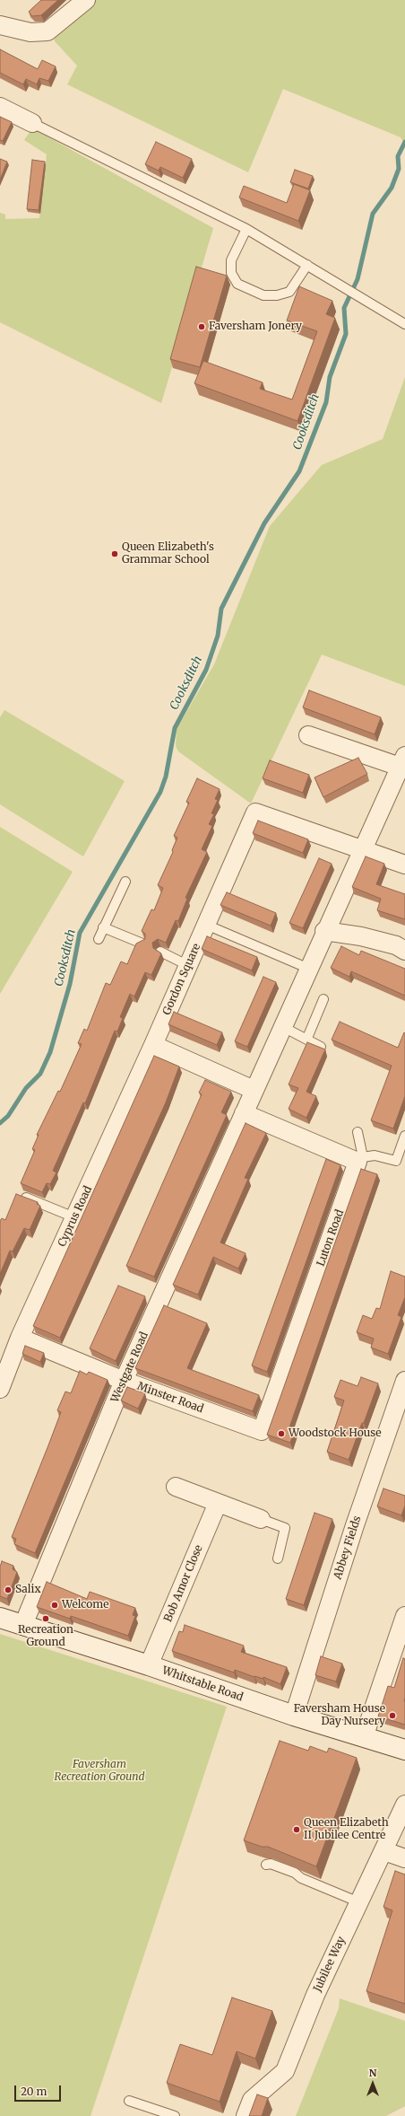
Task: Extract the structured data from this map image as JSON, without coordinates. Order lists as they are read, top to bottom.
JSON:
{
  "streets": {
    "main road": ["Whitstable Road"],
    "street": [
      "Gordon Square",
      "Cyprus Road",
      "Luton Road",
      "Westgate Road",
      "Minster Road",
      "Abbey Fields",
      "Bob Amor Close",
      "Jubilee Way"
    ]
  },
  "crossings": [
    ["Gordon Square", "Cyprus Road"],
    ["Cyprus Road", "Minster Road"],
    ["Luton Road", "Minster Road"],
    ["Westgate Road", "Minster Road"],
    ["Westgate Road", "Whitstable Road"],
    ["Abbey Fields", "Whitstable Road"],
    ["Bob Amor Close", "Whitstable Road"]
  ],
  "water": ["Cooksditch"],
  "parks": ["Faversham Recreation Ground"],
  "places": [
    "Faversham Jonery",
    "Queen Elizabeth's Grammar School",
    "Woodstock House",
    "Salix",
    "Welcome",
    "Recreation Ground",
    "Faversham House Day Nursery",
    "Queen Elizabeth II Jubilee Centre"
  ],
  "scale_bar": "20 m",
  "north": "top"
}
